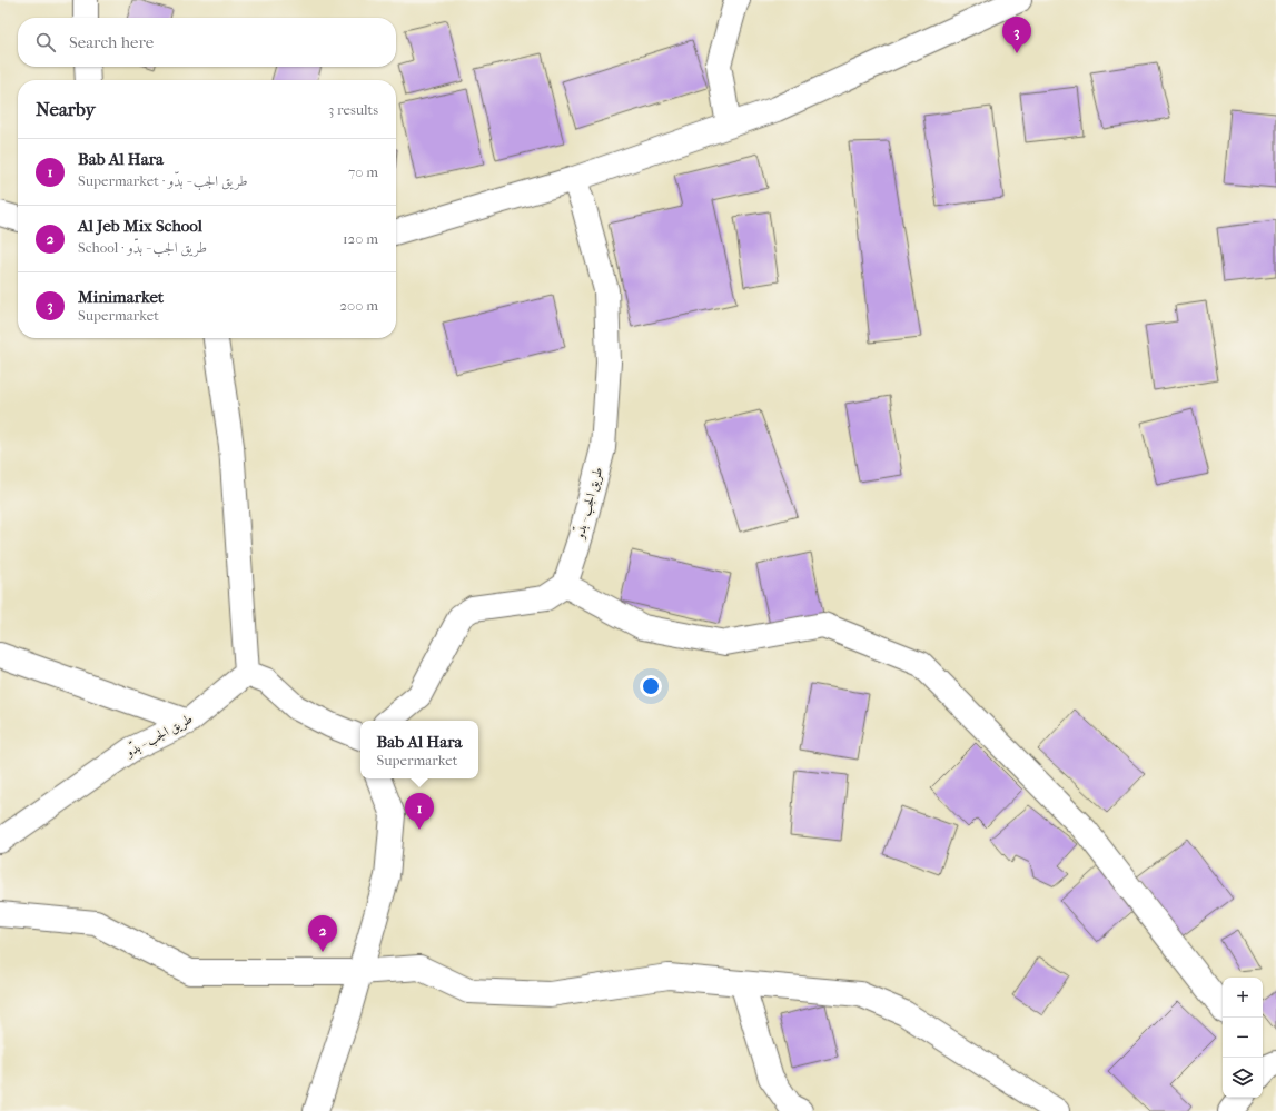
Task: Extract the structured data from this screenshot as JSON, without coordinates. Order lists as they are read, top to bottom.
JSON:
{
  "streets": {
    "street": ["طريق الجب - بدّو"]
  },
  "page": {
    "pins": ["3", "1", "2"],
    "search": "Search here",
    "heading": ["Nearby", "3 results"],
    "list": [
      {
        "mark": "1",
        "name": "Bab Al Hara",
        "note": "Supermarket · طريق الجب - بدّو",
        "value": "70 m"
      },
      {
        "mark": "2",
        "name": "Al Jeb Mix School",
        "note": "School · طريق الجب - بدّو",
        "value": "120 m"
      },
      {
        "mark": "3",
        "name": "Minimarket",
        "note": "Supermarket",
        "value": "200 m"
      }
    ],
    "popup": ["Bab Al Hara", "Supermarket"],
    "map_buttons": ["+", "−"]
  }
}
